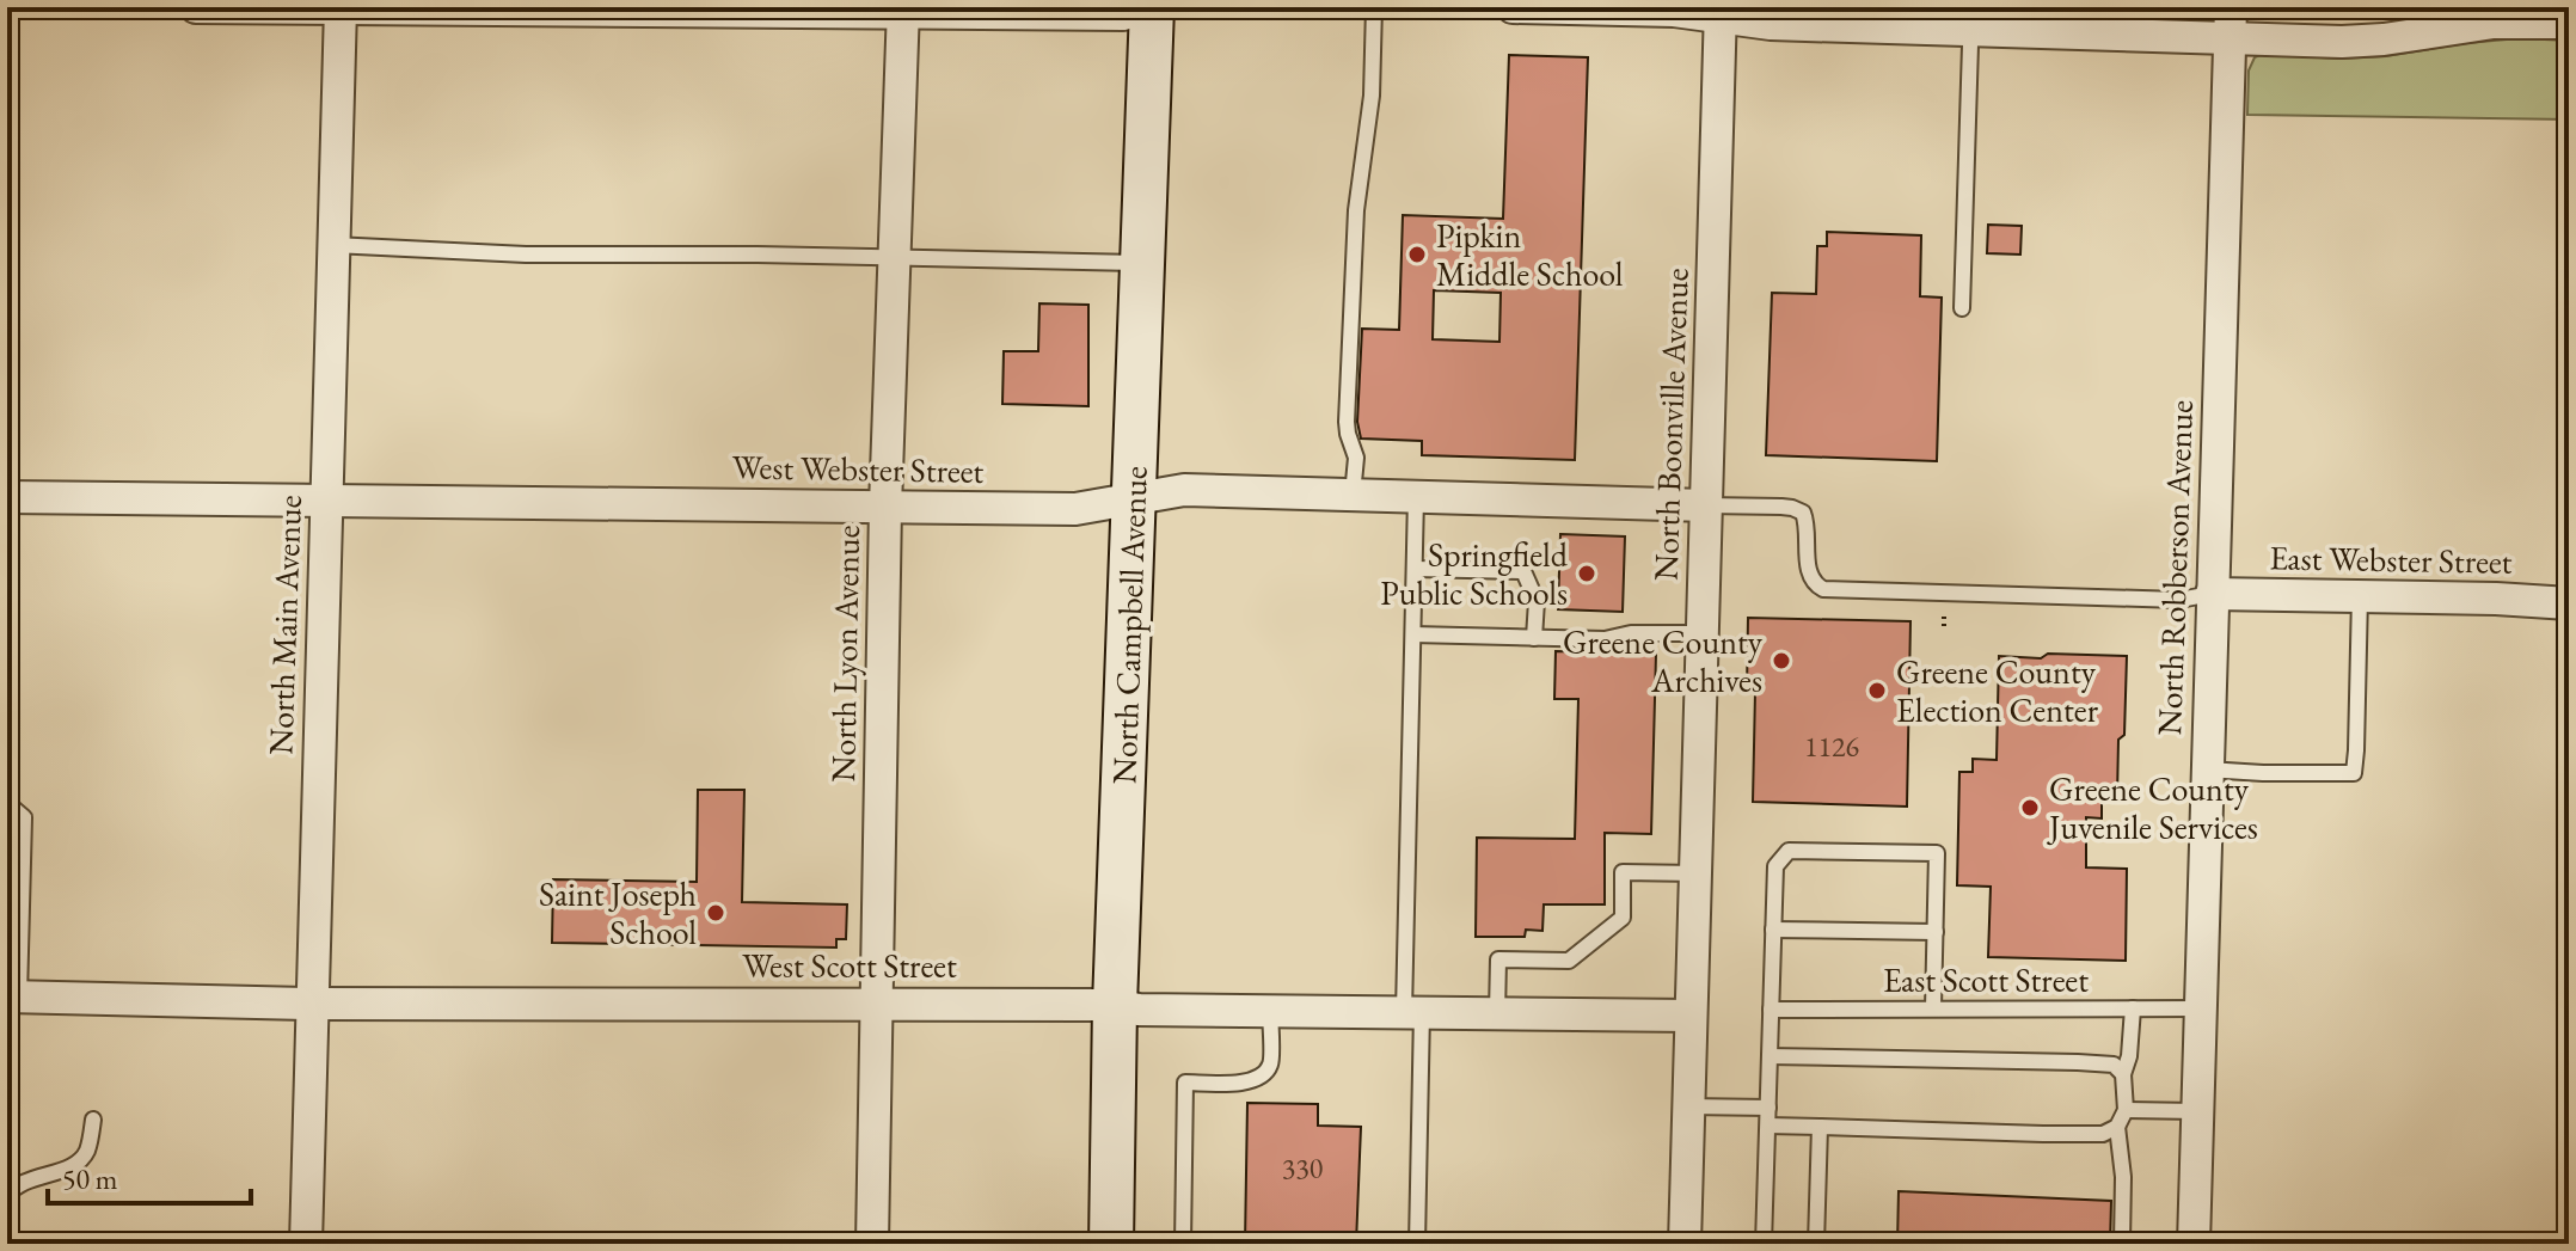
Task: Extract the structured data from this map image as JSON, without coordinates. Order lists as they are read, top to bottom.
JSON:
{
  "streets": {
    "main road": ["North Campbell Avenue"],
    "street": [
      "North Boonville Avenue",
      "West Webster Street",
      "East Webster Street",
      "North Robberson Avenue",
      "North Main Avenue",
      "North Lyon Avenue",
      "West Scott Street"
    ],
    "lane": ["East Scott Street"]
  },
  "crossings": [
    ["North Boonville Avenue", "West Webster Street"],
    ["North Boonville Avenue", "West Scott Street"],
    ["West Webster Street", "North Main Avenue"],
    ["West Webster Street", "North Campbell Avenue"],
    ["West Webster Street", "North Lyon Avenue"],
    ["East Webster Street", "North Robberson Avenue"],
    ["North Robberson Avenue", "East Scott Street"],
    ["North Main Avenue", "West Scott Street"],
    ["North Campbell Avenue", "West Scott Street"],
    ["North Lyon Avenue", "West Scott Street"]
  ],
  "places": [
    "Pipkin Middle School",
    "Springfield Public Schools",
    "Greene County Archives",
    "Greene County Election Center",
    "Greene County Juvenile Services",
    "Saint Joseph School"
  ],
  "house_numbers": ["1126", "330"],
  "scale_bar": "50 m"
}
